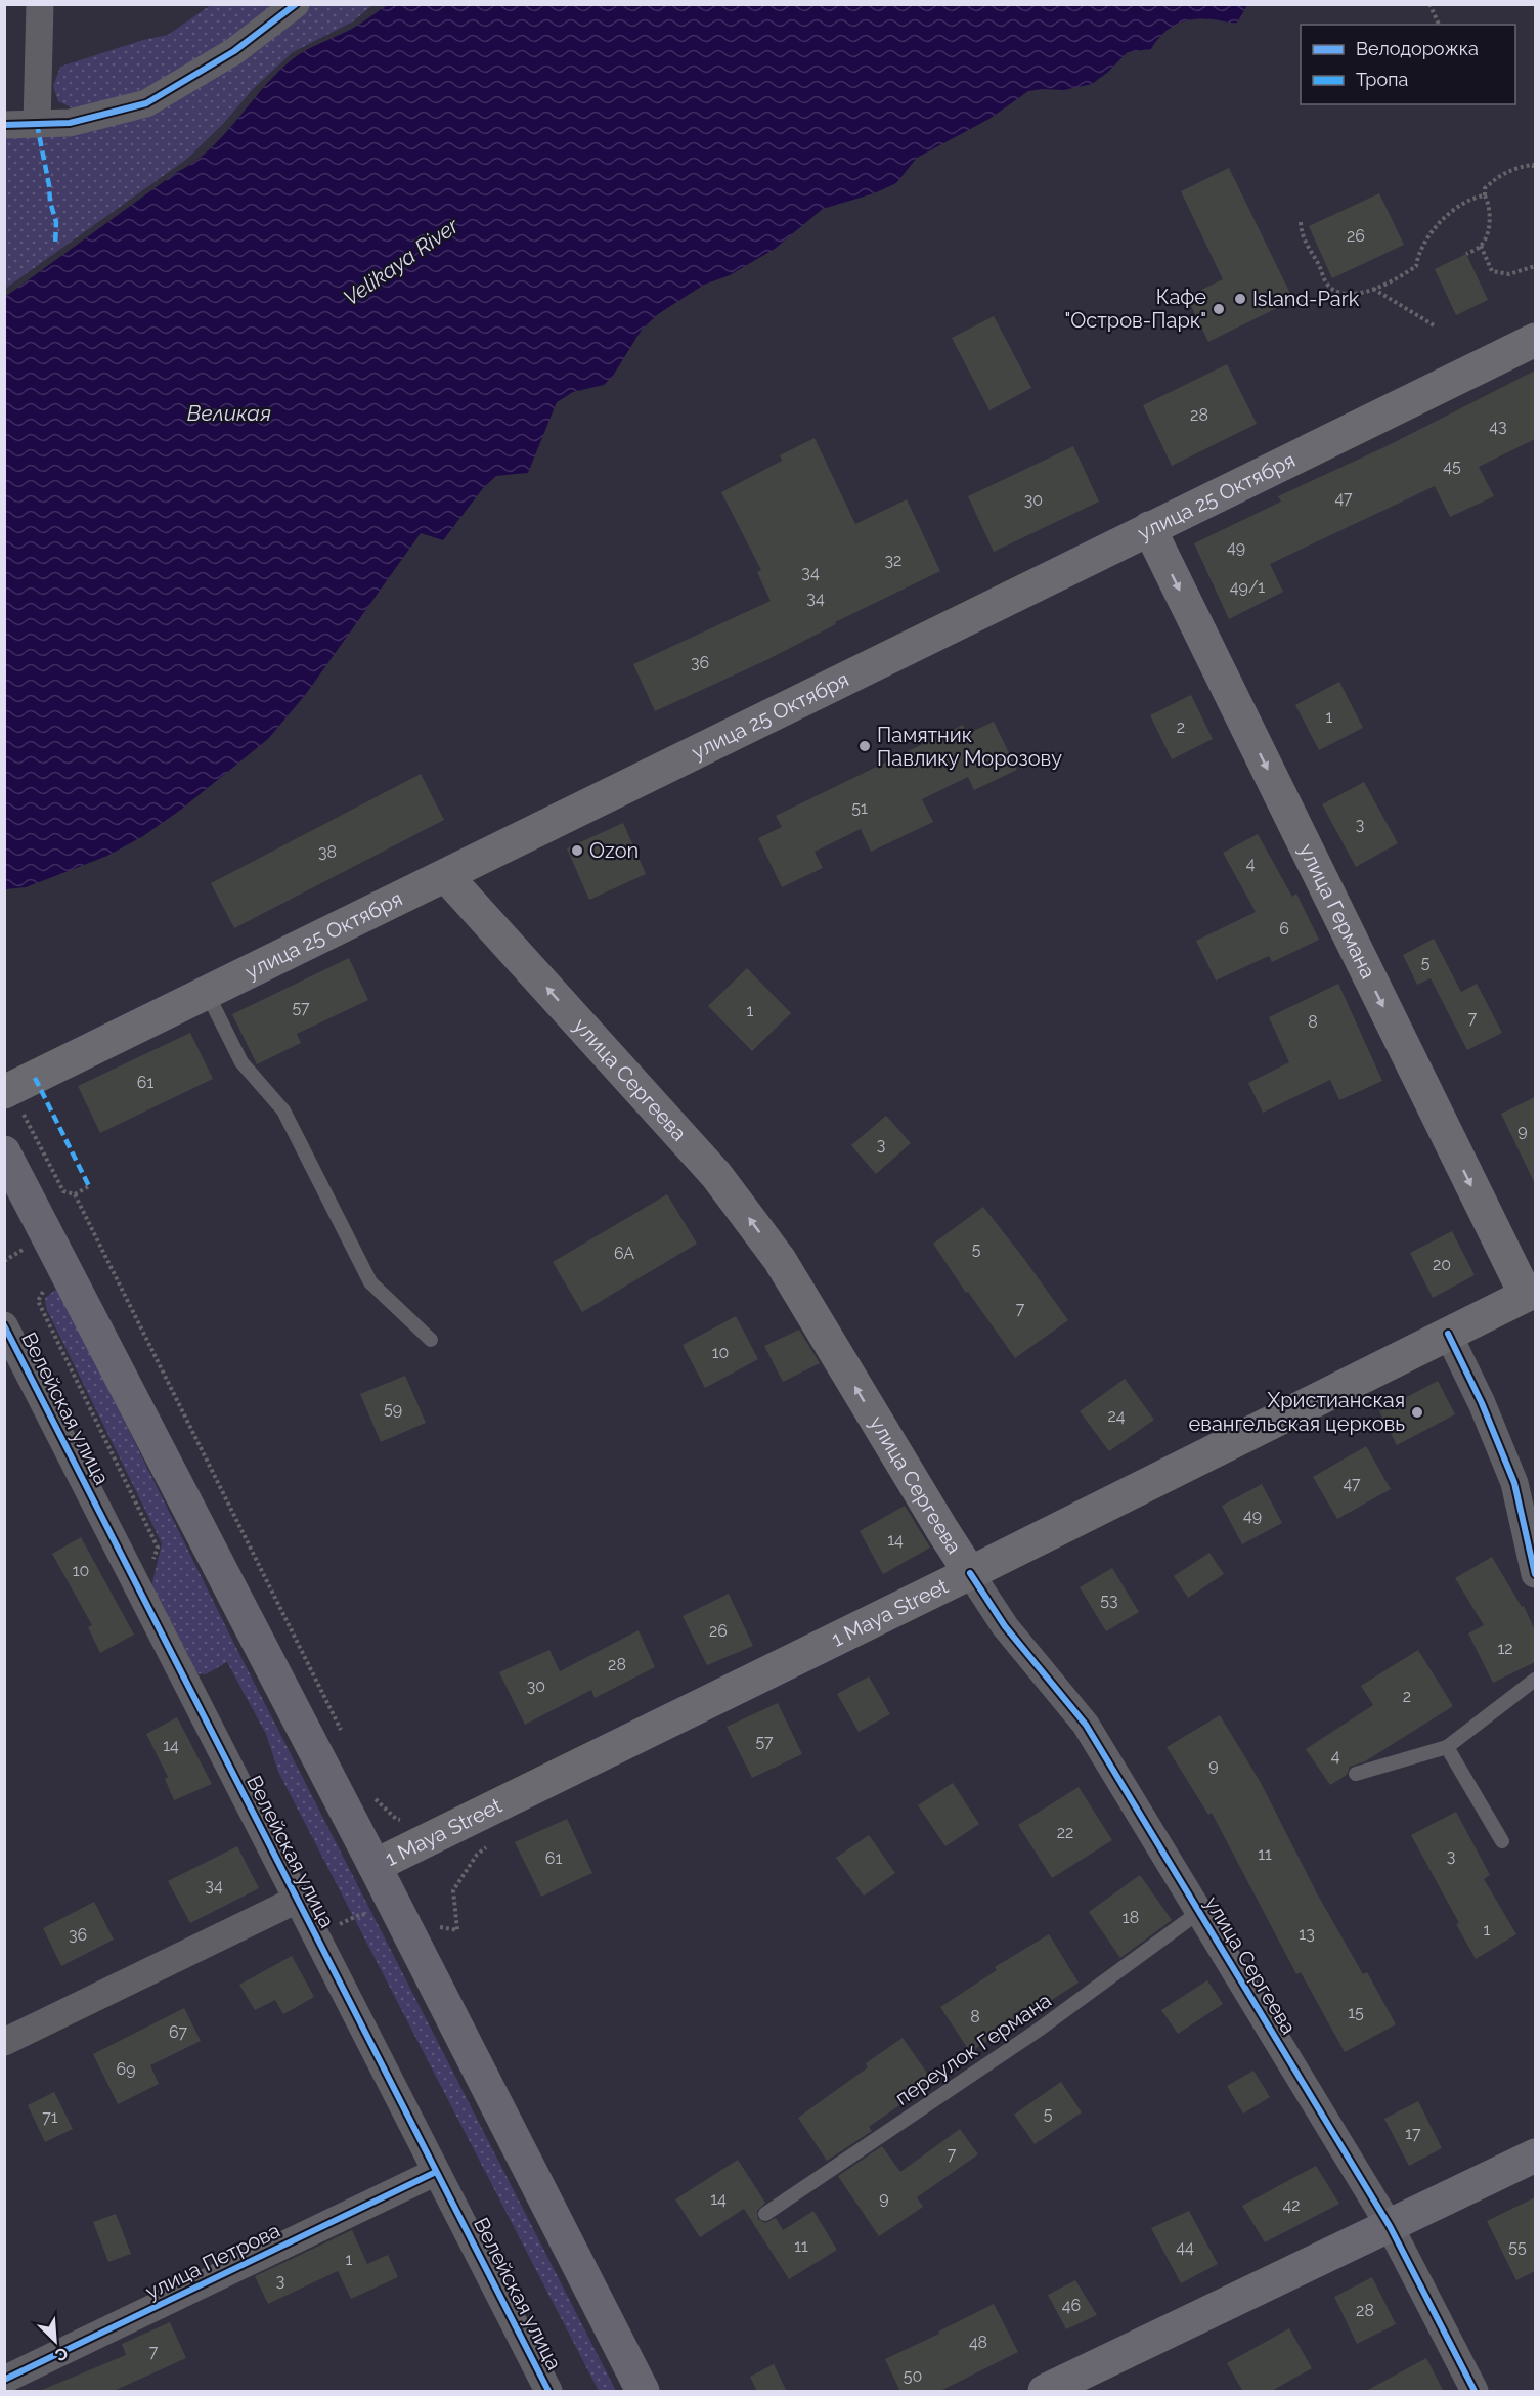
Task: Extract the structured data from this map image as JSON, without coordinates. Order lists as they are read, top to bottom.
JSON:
{
  "streets": {
    "main road": [
      "улица 25 Октября",
      "улица Германа",
      "улица Сергеева",
      "1 Maya Street"
    ],
    "street": ["Велейская улица", "улица Петрова"],
    "lane": ["переулок Германа"]
  },
  "crossings": [
    ["улица 25 Октября", "улица Германа"],
    ["улица 25 Октября", "улица Сергеева"],
    ["улица Германа", "1 Maya Street"],
    ["улица Сергеева", "1 Maya Street"],
    ["улица Сергеева", "переулок Германа"],
    ["Велейская улица", "улица Петрова"]
  ],
  "one_way": ["улица Германа", "улица Сергеева"],
  "water": ["Velikaya River", "Великая"],
  "places": [
    "Island-Park",
    "Кафе \"Остров-Парк\"",
    "Памятник Павлику Морозову",
    "Ozon",
    "Христианская евангельская церковь"
  ],
  "house_numbers": [
    "26",
    "28",
    "43",
    "45",
    "47",
    "30",
    "49",
    "32",
    "34",
    "49/1",
    "34",
    "36",
    "1",
    "2",
    "51",
    "3",
    "38",
    "4",
    "6",
    "5",
    "57",
    "1",
    "7",
    "8",
    "61",
    "9",
    "3",
    "5",
    "6А",
    "20",
    "7",
    "10",
    "59",
    "24",
    "47",
    "49",
    "14",
    "10",
    "53",
    "26",
    "12",
    "28",
    "30",
    "2",
    "57",
    "14",
    "4",
    "9",
    "22",
    "11",
    "3",
    "61",
    "34",
    "18",
    "1",
    "13",
    "36",
    "15",
    "8",
    "67",
    "69",
    "5",
    "71",
    "17",
    "7",
    "9",
    "14",
    "42",
    "11",
    "44",
    "55",
    "1",
    "3",
    "46",
    "28",
    "48",
    "7",
    "50"
  ],
  "legend": ["Велодорожка", "Тропа"],
  "north": "bottom right"
}
